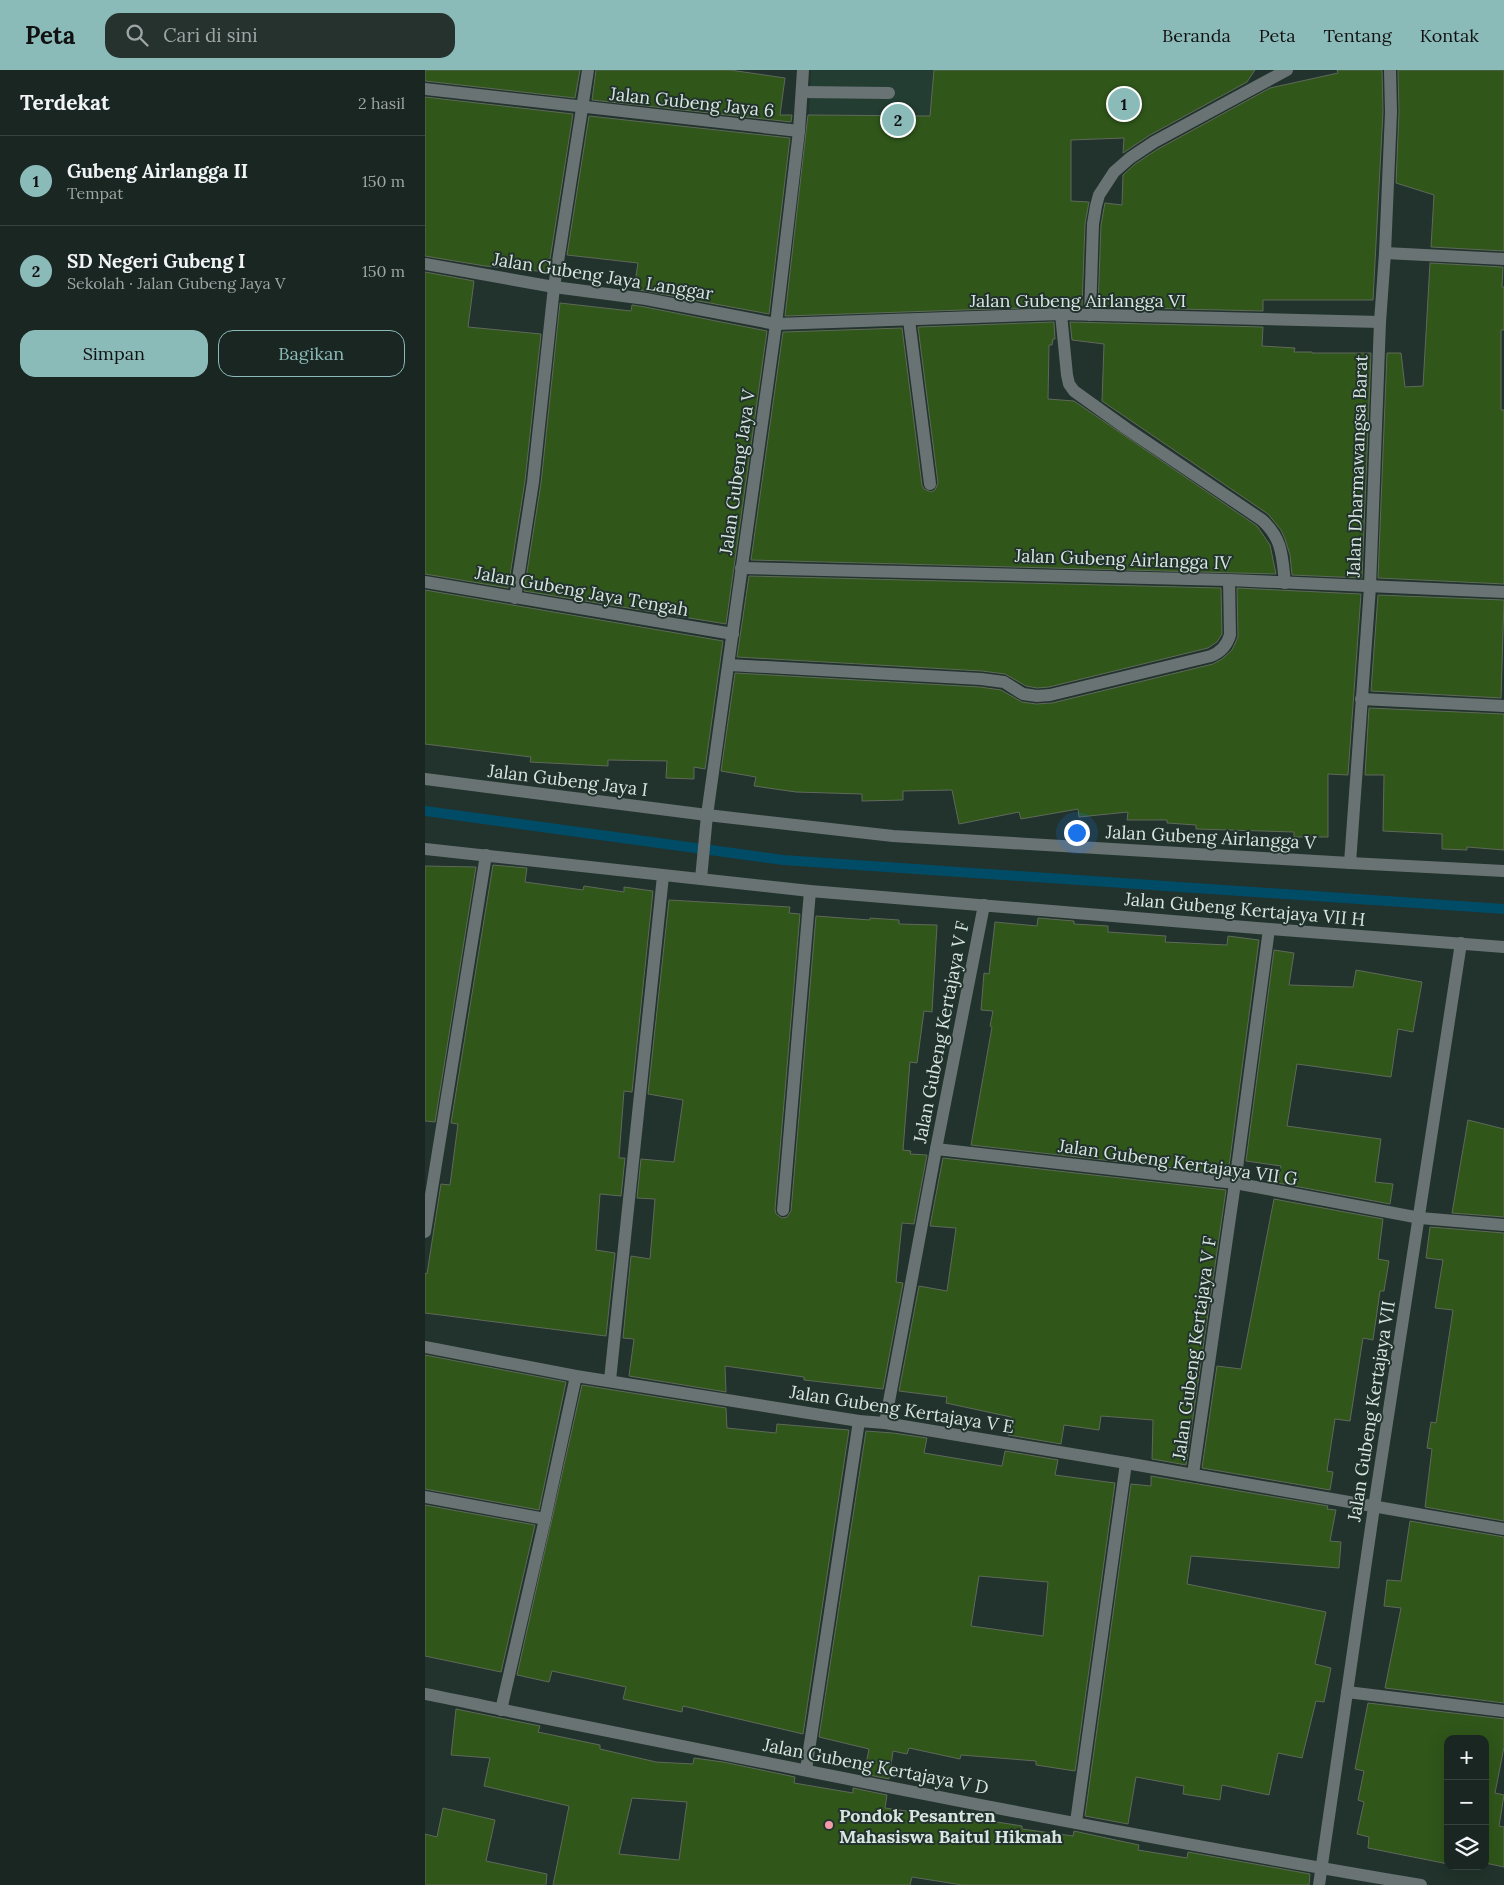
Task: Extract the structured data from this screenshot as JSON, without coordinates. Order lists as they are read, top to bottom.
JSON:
{
  "streets": {
    "street": [
      "Jalan Gubeng Jaya 6",
      "Jalan Gubeng Jaya Langgar",
      "Jalan Gubeng Airlangga VI",
      "Jalan Dharmawangsa Barat",
      "Jalan Gubeng Jaya V",
      "Jalan Gubeng Airlangga IV",
      "Jalan Gubeng Jaya Tengah",
      "Jalan Gubeng Jaya I",
      "Jalan Gubeng Airlangga V",
      "Jalan Gubeng Kertajaya VII H",
      "Jalan Gubeng Kertajaya V F",
      "Jalan Gubeng Kertajaya VII G",
      "Jalan Gubeng Kertajaya V E",
      "Jalan Gubeng Kertajaya VII",
      "Jalan Gubeng Kertajaya V D"
    ]
  },
  "crossings": [
    ["Jalan Gubeng Jaya 6", "Jalan Gubeng Jaya V"],
    ["Jalan Gubeng Jaya Langgar", "Jalan Gubeng Airlangga VI"],
    ["Jalan Gubeng Jaya Langgar", "Jalan Gubeng Jaya V"],
    ["Jalan Gubeng Airlangga VI", "Jalan Dharmawangsa Barat"],
    ["Jalan Gubeng Airlangga VI", "Jalan Gubeng Jaya V"],
    ["Jalan Dharmawangsa Barat", "Jalan Gubeng Airlangga IV"],
    ["Jalan Dharmawangsa Barat", "Jalan Gubeng Airlangga V"],
    ["Jalan Gubeng Jaya V", "Jalan Gubeng Airlangga IV"],
    ["Jalan Gubeng Jaya V", "Jalan Gubeng Jaya Tengah"],
    ["Jalan Gubeng Jaya V", "Jalan Gubeng Jaya I"],
    ["Jalan Gubeng Jaya V", "Jalan Gubeng Airlangga V"],
    ["Jalan Gubeng Jaya V", "Jalan Gubeng Kertajaya V F"],
    ["Jalan Gubeng Jaya I", "Jalan Gubeng Airlangga V"],
    ["Jalan Gubeng Kertajaya VII H", "Jalan Gubeng Kertajaya V F"],
    ["Jalan Gubeng Kertajaya VII H", "Jalan Gubeng Kertajaya VII"],
    ["Jalan Gubeng Kertajaya V F", "Jalan Gubeng Kertajaya VII G"],
    ["Jalan Gubeng Kertajaya V F", "Jalan Gubeng Kertajaya V E"],
    ["Jalan Gubeng Kertajaya VII G", "Jalan Gubeng Kertajaya VII"],
    ["Jalan Gubeng Kertajaya V E", "Jalan Gubeng Kertajaya VII"],
    ["Jalan Gubeng Kertajaya VII", "Jalan Gubeng Kertajaya V D"]
  ],
  "places": ["Pondok Pesantren Mahasiswa Baitul Hikmah"],
  "page": {
    "header": "Peta",
    "search": "Cari di sini",
    "nav": [
      "Beranda",
      "Peta",
      "Tentang",
      "Kontak"
    ],
    "heading": ["Terdekat", "2 hasil"],
    "pins": ["1", "2"],
    "list": [
      {
        "mark": "1",
        "name": "Gubeng Airlangga II",
        "note": "Tempat",
        "value": "150 m"
      },
      {
        "mark": "2",
        "name": "SD Negeri Gubeng I",
        "note": "Sekolah · Jalan Gubeng Jaya V",
        "value": "150 m"
      }
    ],
    "buttons": ["Simpan", "Bagikan"],
    "map_buttons": ["+", "−"]
  }
}
